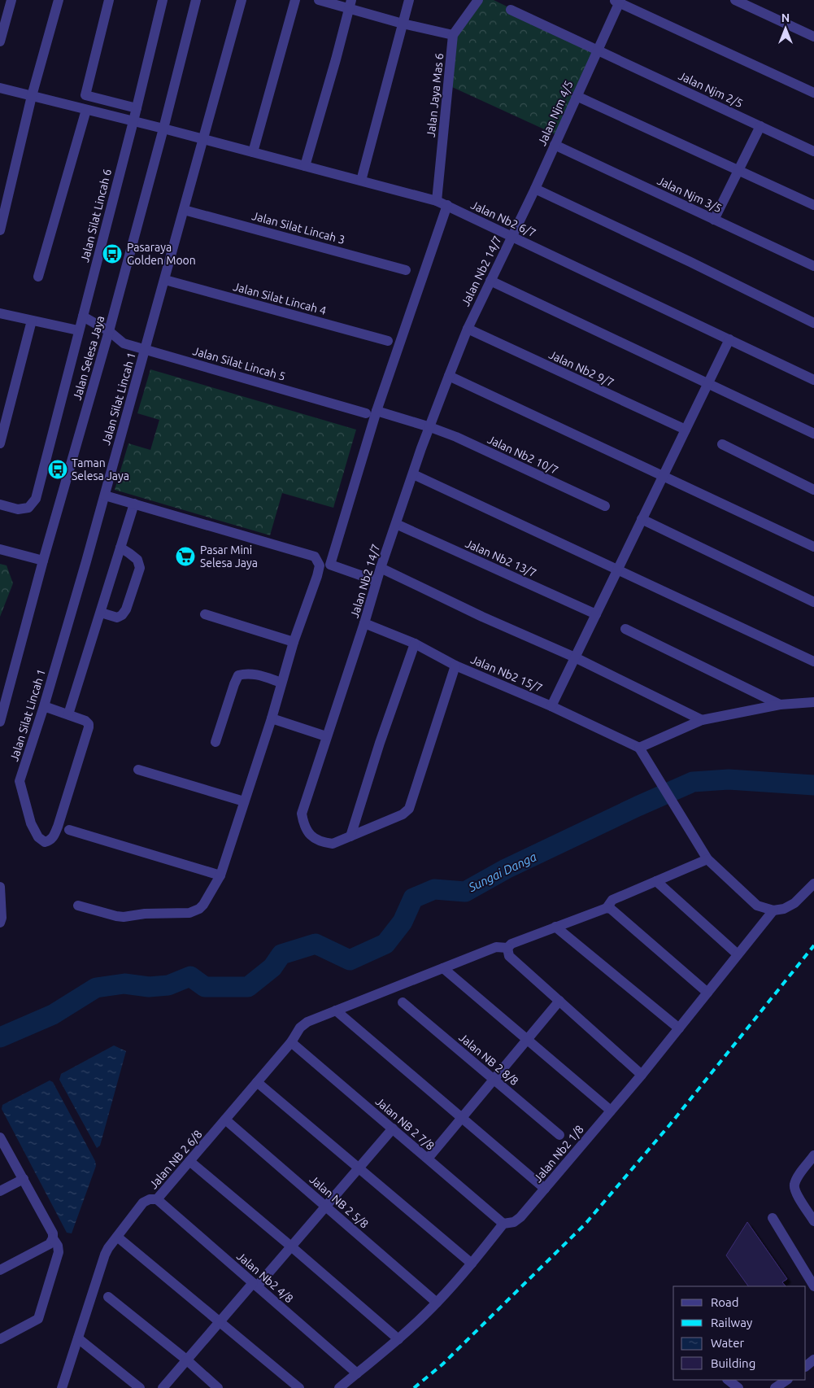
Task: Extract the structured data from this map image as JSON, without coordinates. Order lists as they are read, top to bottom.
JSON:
{
  "streets": {
    "street": [
      "Jalan Njm 2/5",
      "Jalan Jaya Mas 6",
      "Jalan Njm 4/5",
      "Jalan Njm 3/5",
      "Jalan Silat Lincah 6",
      "Jalan Nb2 6/7",
      "Jalan Silat Lincah 3",
      "Jalan Nb2 14/7",
      "Jalan Silat Lincah 4",
      "Jalan Selesa Jaya",
      "Jalan Silat Lincah 5",
      "Jalan Nb2 9/7",
      "Jalan Silat Lincah 1",
      "Jalan Nb2 10/7",
      "Jalan Nb2 13/7",
      "Jalan Nb2 15/7",
      "Jalan NB 2 8/8",
      "Jalan NB 2 7/8",
      "Jalan Nb2 1/8",
      "Jalan NB 2 6/8",
      "Jalan NB 2 5/8",
      "Jalan Nb2 4/8"
    ]
  },
  "crossings": [
    ["Jalan Njm 2/5", "Jalan Njm 4/5"],
    ["Jalan Jaya Mas 6", "Jalan Nb2 6/7"],
    ["Jalan Njm 4/5", "Jalan Njm 3/5"],
    ["Jalan Njm 4/5", "Jalan Nb2 6/7"],
    ["Jalan Njm 4/5", "Jalan Nb2 14/7"],
    ["Jalan Silat Lincah 6", "Jalan Nb2 6/7"],
    ["Jalan Nb2 6/7", "Jalan Nb2 14/7"],
    ["Jalan Nb2 6/7", "Jalan Selesa Jaya"],
    ["Jalan Nb2 6/7", "Jalan Silat Lincah 1"],
    ["Jalan Silat Lincah 3", "Jalan Silat Lincah 1"],
    ["Jalan Nb2 14/7", "Jalan Nb2 9/7"],
    ["Jalan Nb2 14/7", "Jalan Nb2 10/7"],
    ["Jalan Nb2 14/7", "Jalan Nb2 13/7"],
    ["Jalan Nb2 14/7", "Jalan Nb2 15/7"],
    ["Jalan Silat Lincah 4", "Jalan Silat Lincah 1"],
    ["Jalan Selesa Jaya", "Jalan Silat Lincah 5"],
    ["Jalan Silat Lincah 5", "Jalan Silat Lincah 1"],
    ["Jalan NB 2 7/8", "Jalan Nb2 1/8"],
    ["Jalan NB 2 7/8", "Jalan NB 2 6/8"],
    ["Jalan Nb2 1/8", "Jalan NB 2 5/8"],
    ["Jalan Nb2 1/8", "Jalan Nb2 4/8"],
    ["Jalan NB 2 6/8", "Jalan NB 2 5/8"],
    ["Jalan NB 2 6/8", "Jalan Nb2 4/8"]
  ],
  "water": ["Sungai Danga"],
  "places": {
    "bus stop": ["Pasaraya Golden Moon", "Taman Selesa Jaya"],
    "supermarket": ["Pasar Mini Selesa Jaya"]
  },
  "legend": [
    "Road",
    "Railway",
    "Water",
    "Building"
  ],
  "north": "top"
}
